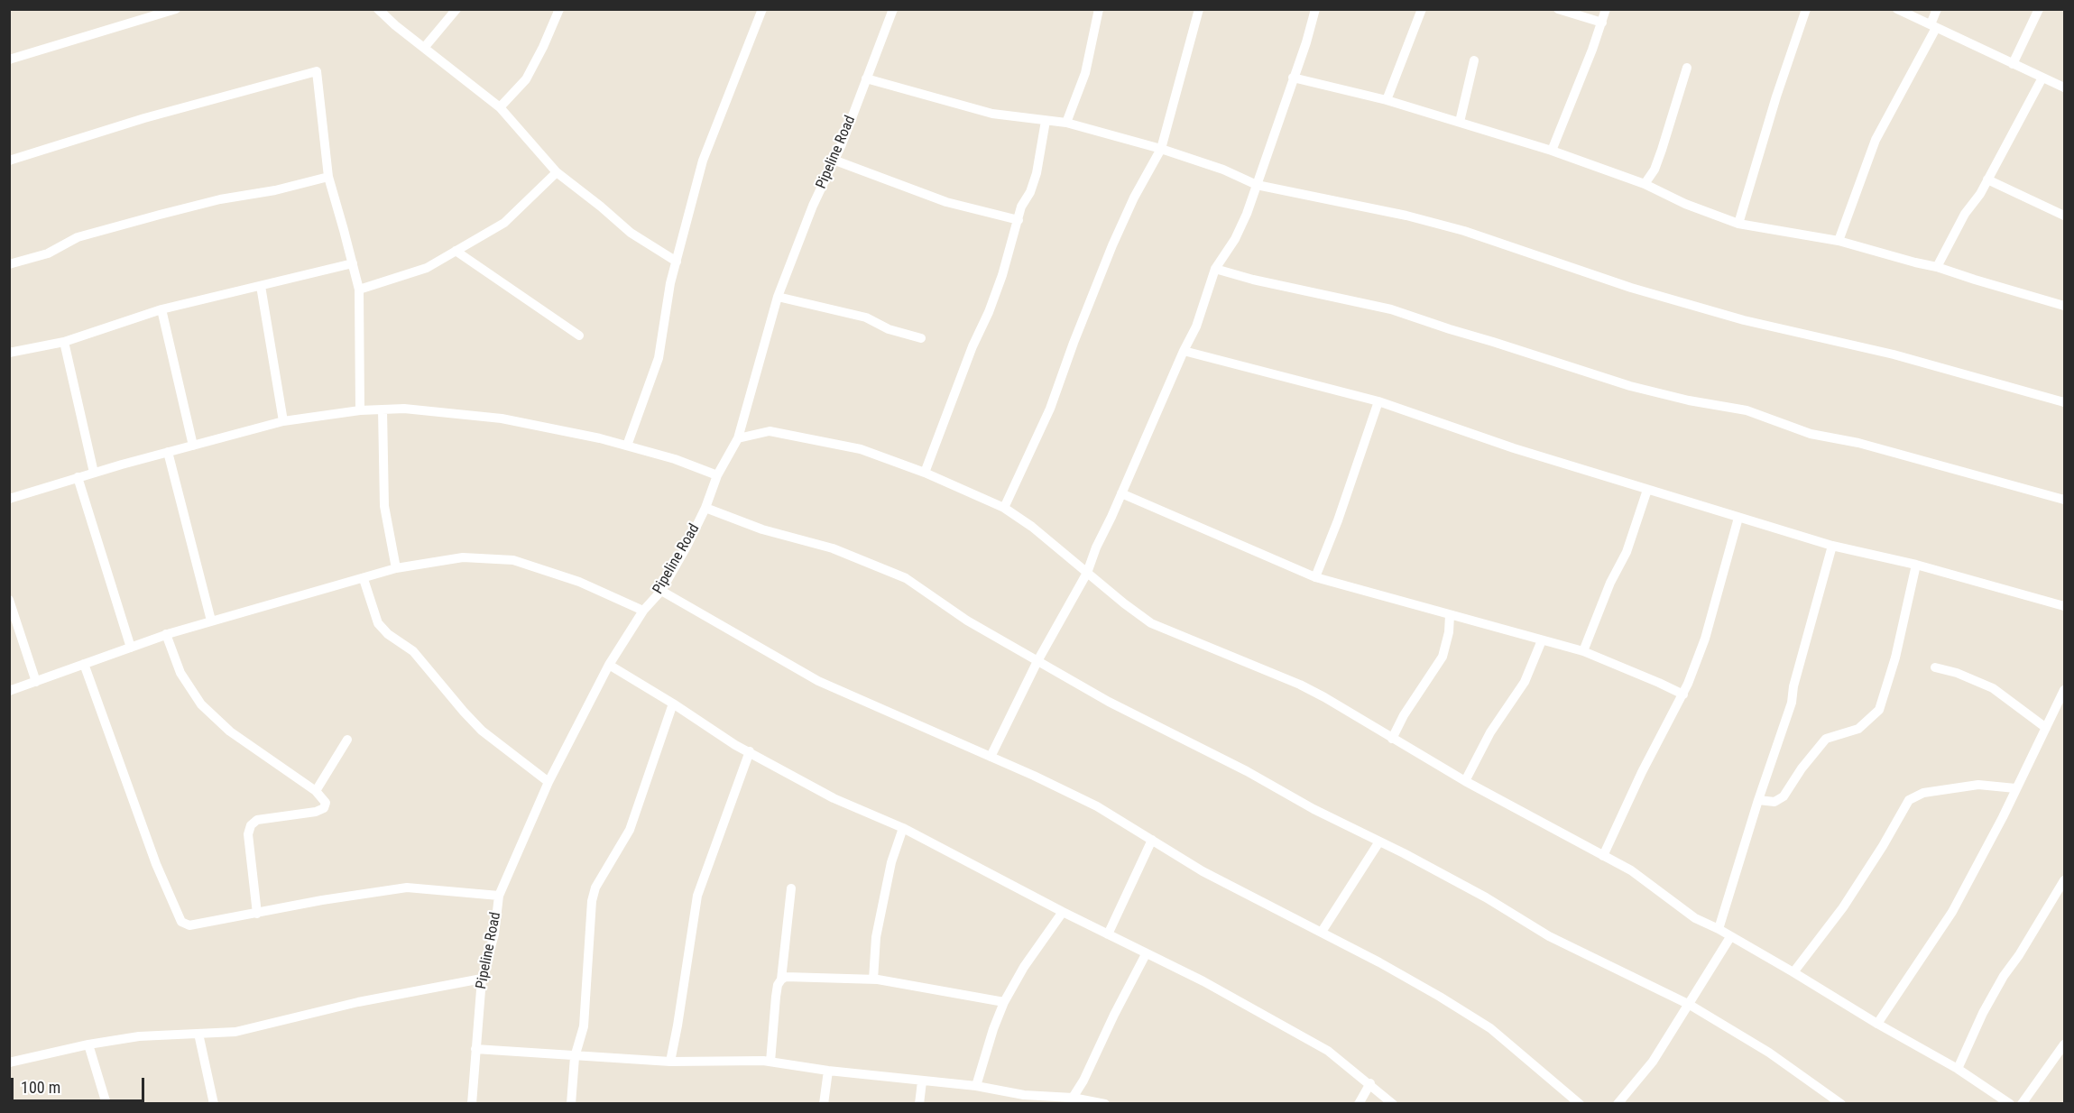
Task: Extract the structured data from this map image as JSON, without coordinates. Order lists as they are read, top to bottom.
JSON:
{
  "streets": {
    "street": ["Pipeline Road"]
  },
  "scale_bar": "100 m"
}
